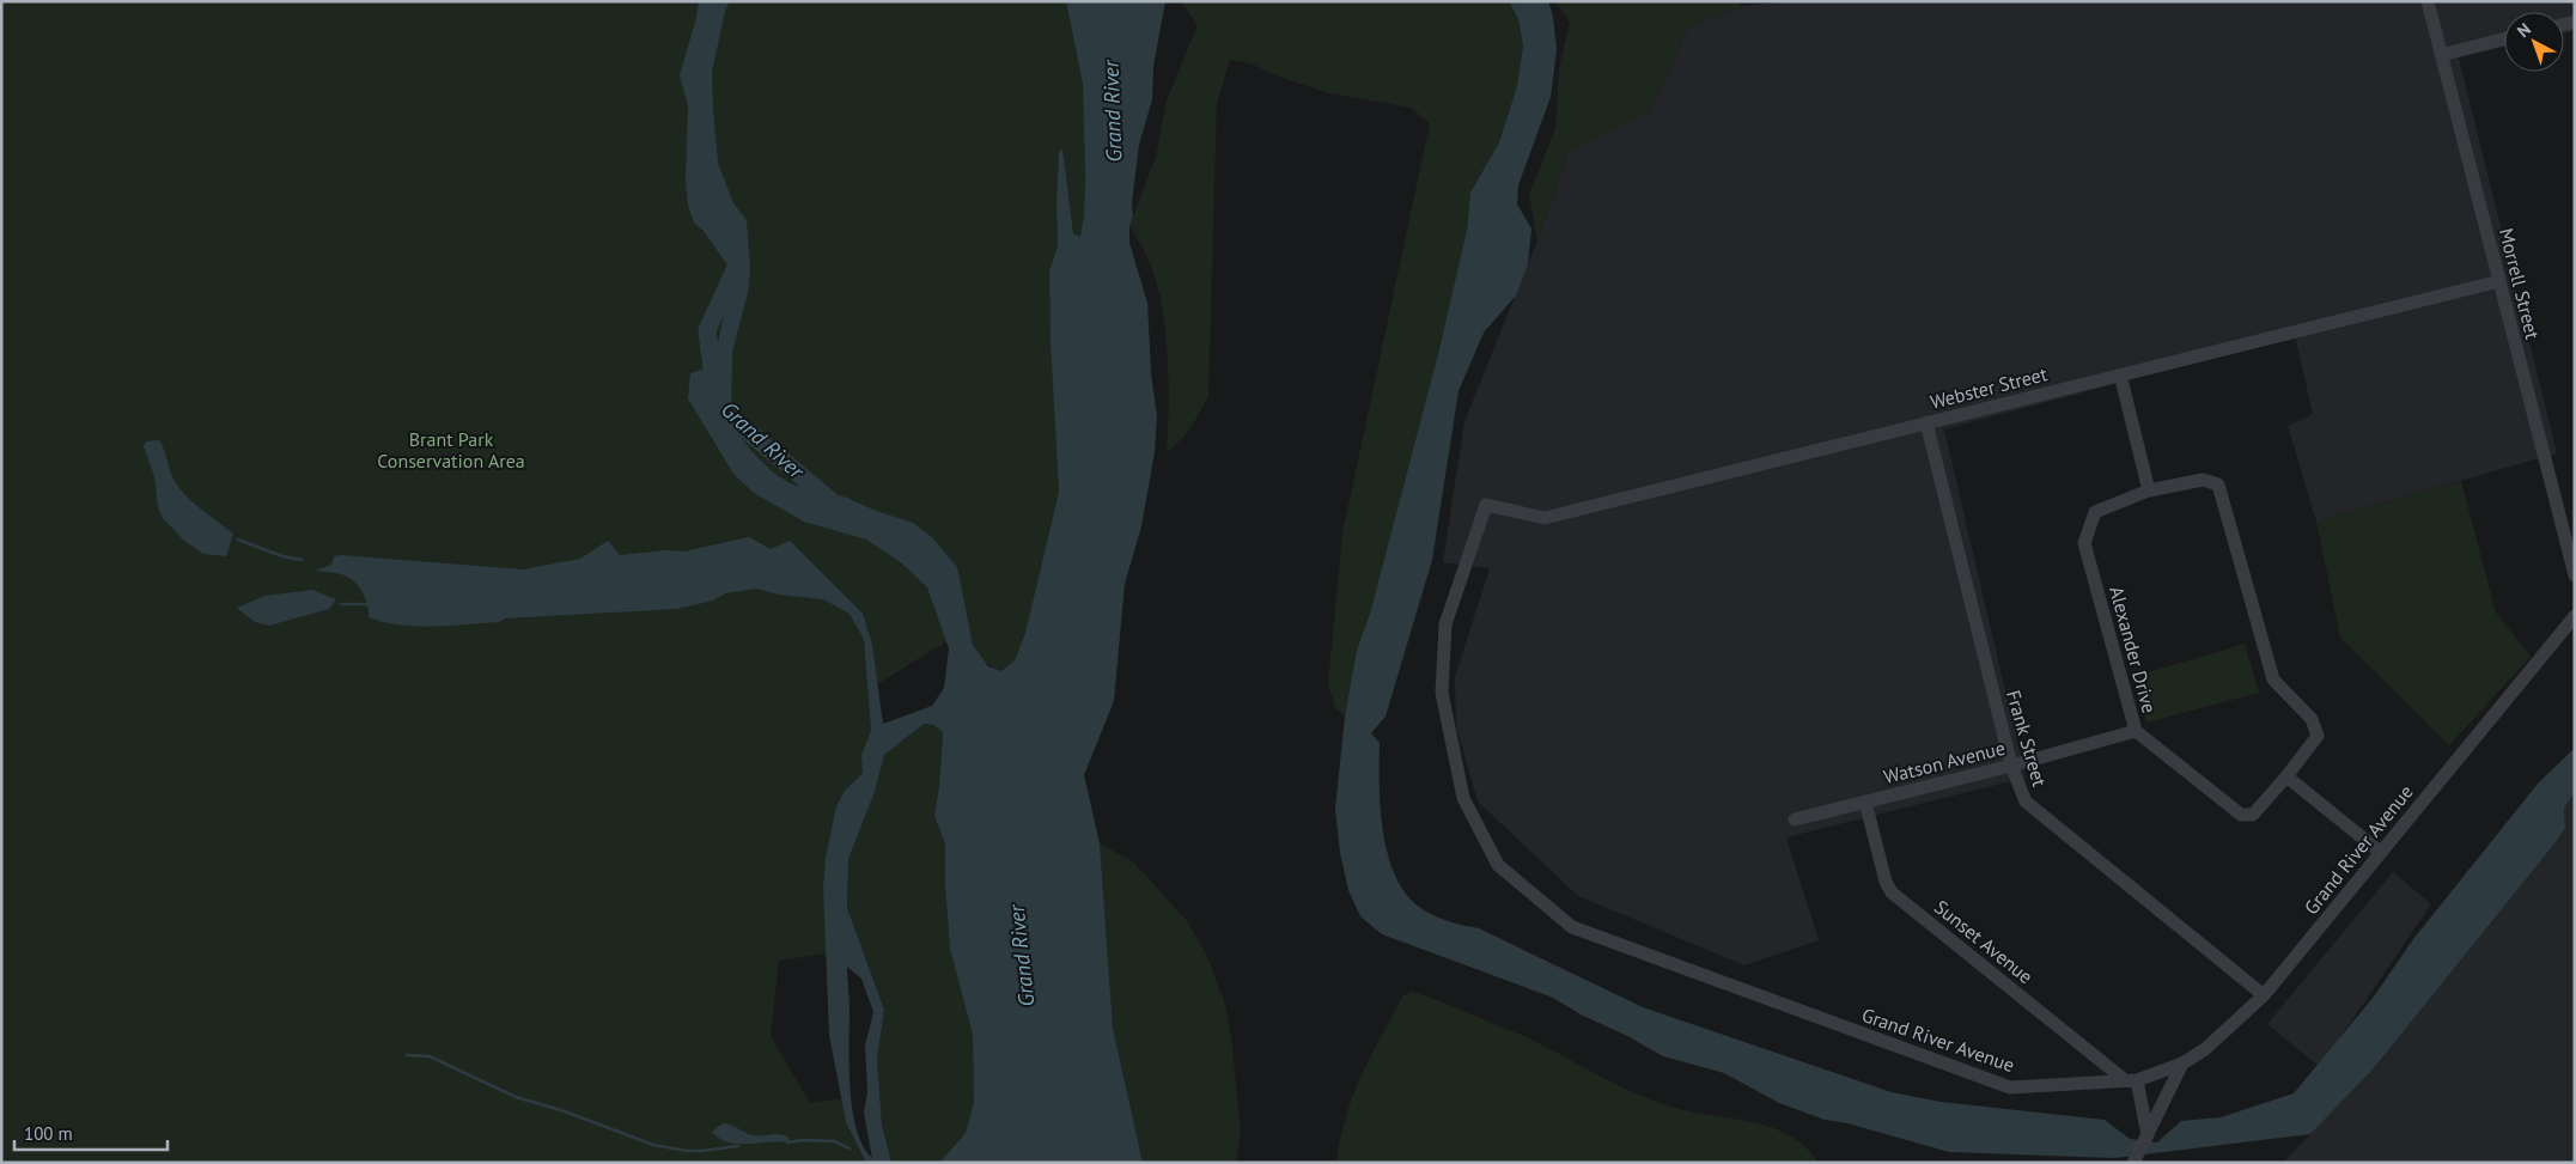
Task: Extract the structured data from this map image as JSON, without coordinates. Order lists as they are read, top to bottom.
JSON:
{
  "streets": {
    "street": [
      "Morrell Street",
      "Webster Street",
      "Alexander Drive",
      "Frank Street",
      "Watson Avenue",
      "Grand River Avenue",
      "Sunset Avenue"
    ]
  },
  "crossings": [
    ["Morrell Street", "Webster Street"],
    ["Webster Street", "Frank Street"],
    ["Webster Street", "Grand River Avenue"],
    ["Alexander Drive", "Watson Avenue"],
    ["Frank Street", "Watson Avenue"],
    ["Frank Street", "Grand River Avenue"],
    ["Watson Avenue", "Sunset Avenue"],
    ["Grand River Avenue", "Sunset Avenue"]
  ],
  "water": ["Grand River"],
  "parks": ["Brant Park Conservation Area"],
  "scale_bar": "100 m",
  "north": "top left"
}
